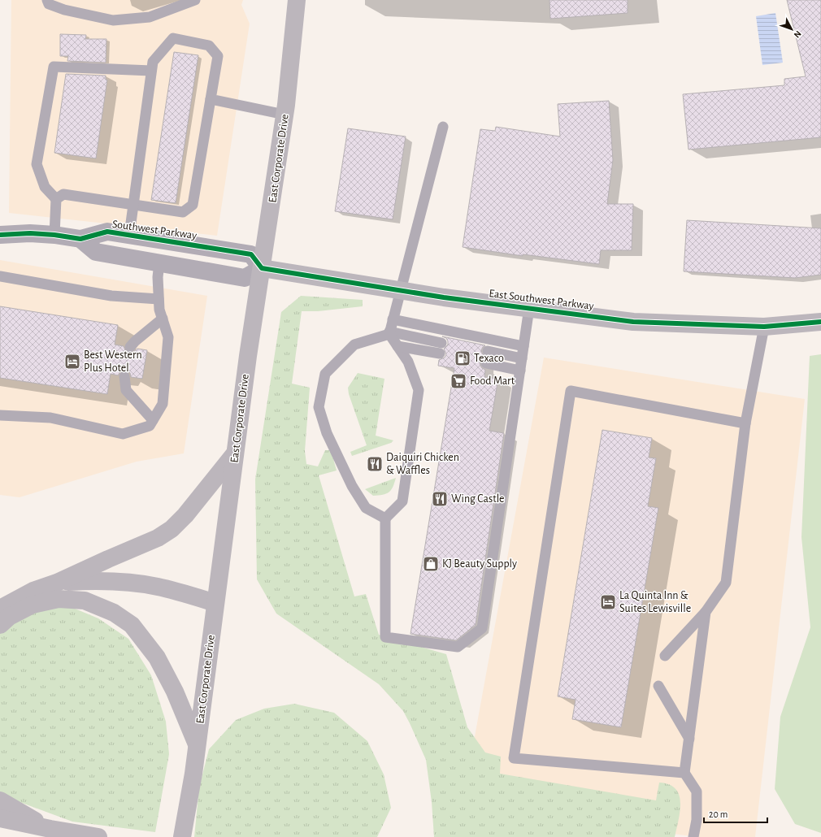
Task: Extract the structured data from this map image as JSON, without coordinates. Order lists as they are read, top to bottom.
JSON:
{
  "streets": {
    "main road": ["East Corporate Drive", "East Southwest Parkway"],
    "street": ["Southwest Parkway"]
  },
  "crossings": [
    ["East Corporate Drive", "Southwest Parkway"],
    ["East Corporate Drive", "East Southwest Parkway"],
    ["Southwest Parkway", "East Southwest Parkway"]
  ],
  "places": {
    "fuel station": ["Texaco"],
    "hotel": ["Best Western Plus Hotel", "La Quinta Inn & Suites Lewisville"],
    "supermarket": ["Food Mart"],
    "restaurant": ["Daiquiri Chicken & Waffles", "Wing Castle"],
    "shop": ["KJ Beauty Supply"]
  },
  "scale_bar": "20 m",
  "north": "bottom right"
}
